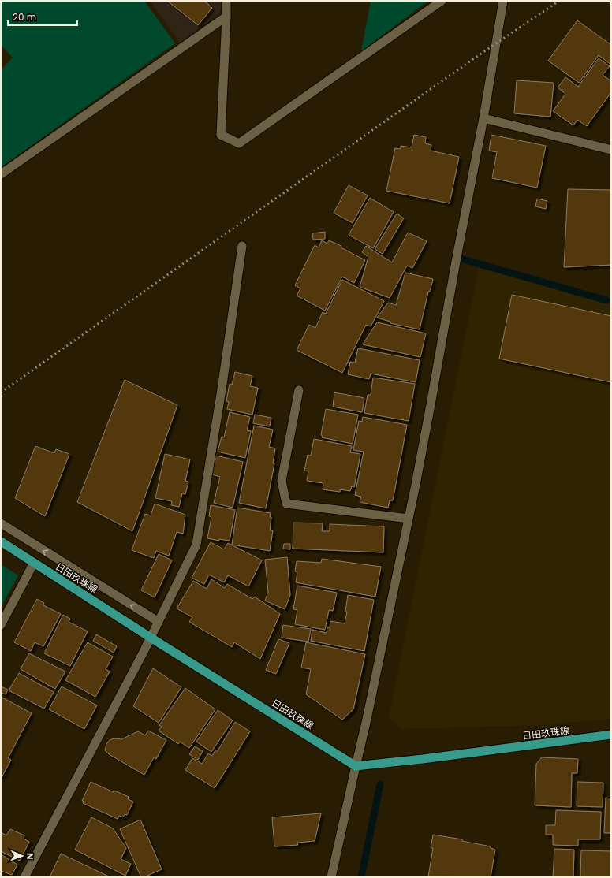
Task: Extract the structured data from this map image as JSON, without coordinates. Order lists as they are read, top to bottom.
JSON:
{
  "streets": {
    "main road": ["日田玖珠線"]
  },
  "scale_bar": "20 m",
  "north": "right"
}
